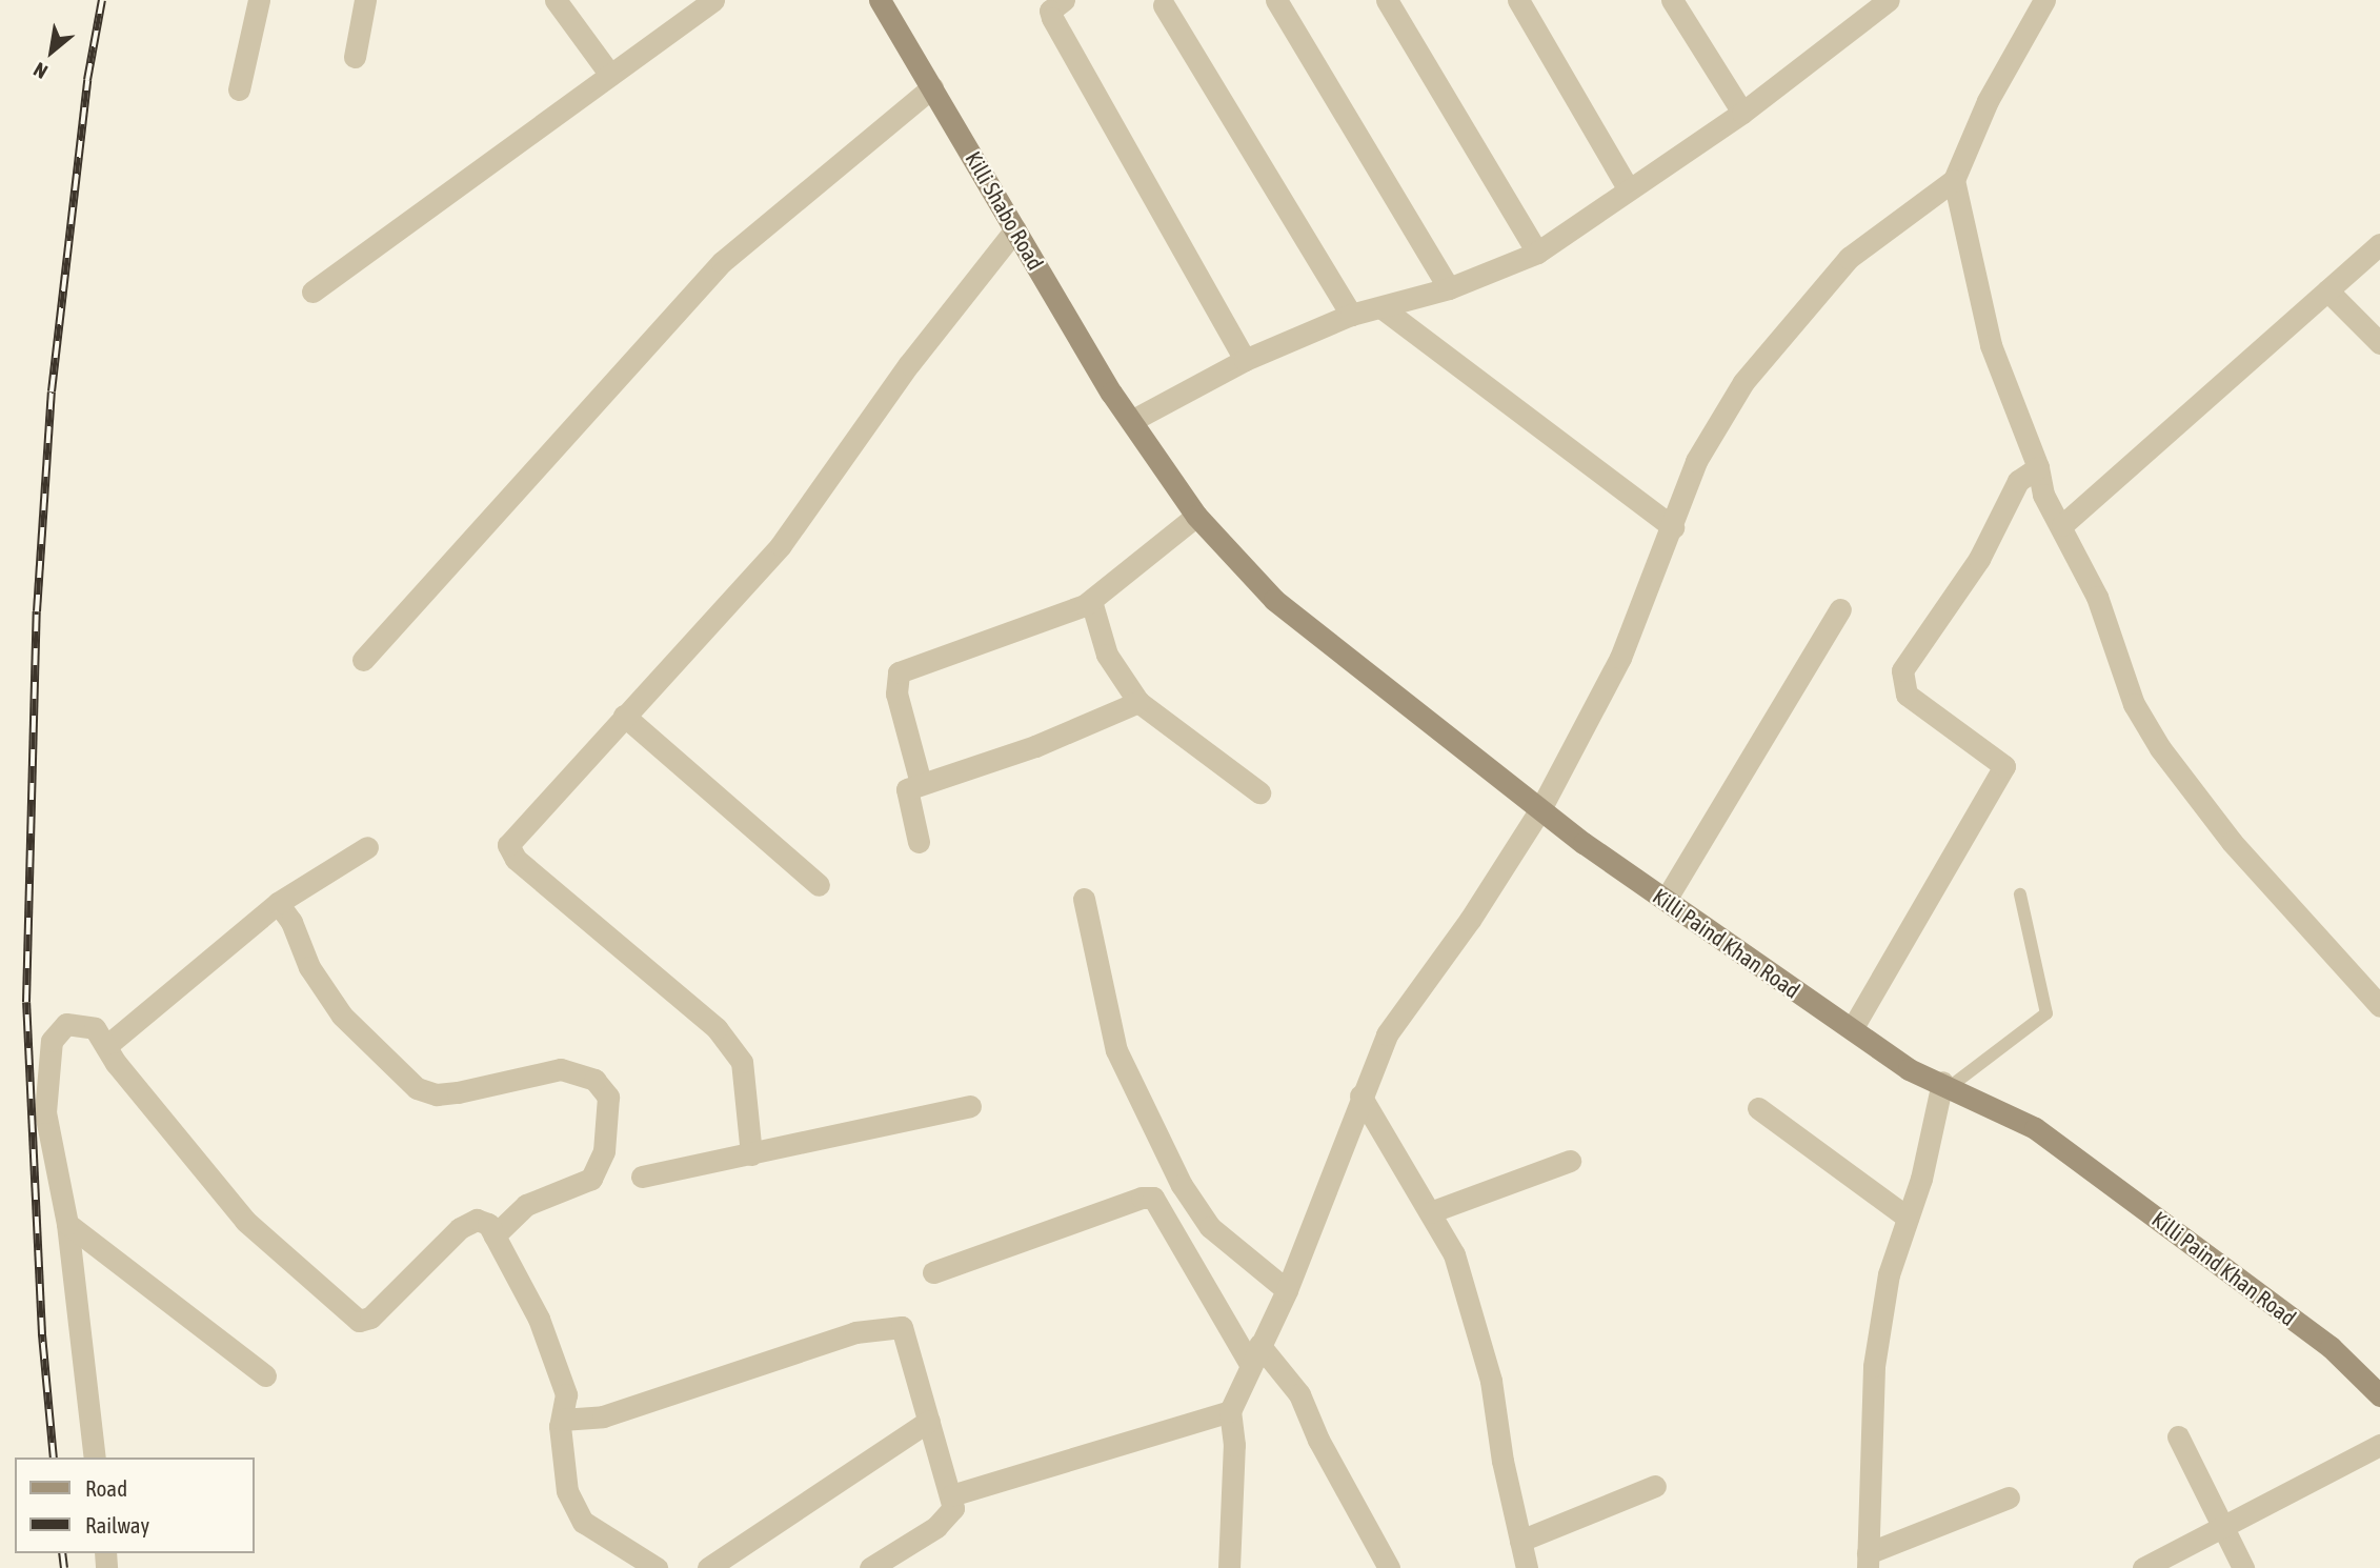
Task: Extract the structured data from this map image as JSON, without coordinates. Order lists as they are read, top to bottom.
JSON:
{
  "streets": {
    "street": ["Killi Shabo Road", "Killi Paind Khan Road"]
  },
  "crossings": [
    ["Killi Shabo Road", "Killi Paind Khan Road"]
  ],
  "legend": ["Road", "Railway"],
  "north": "bottom left"
}
